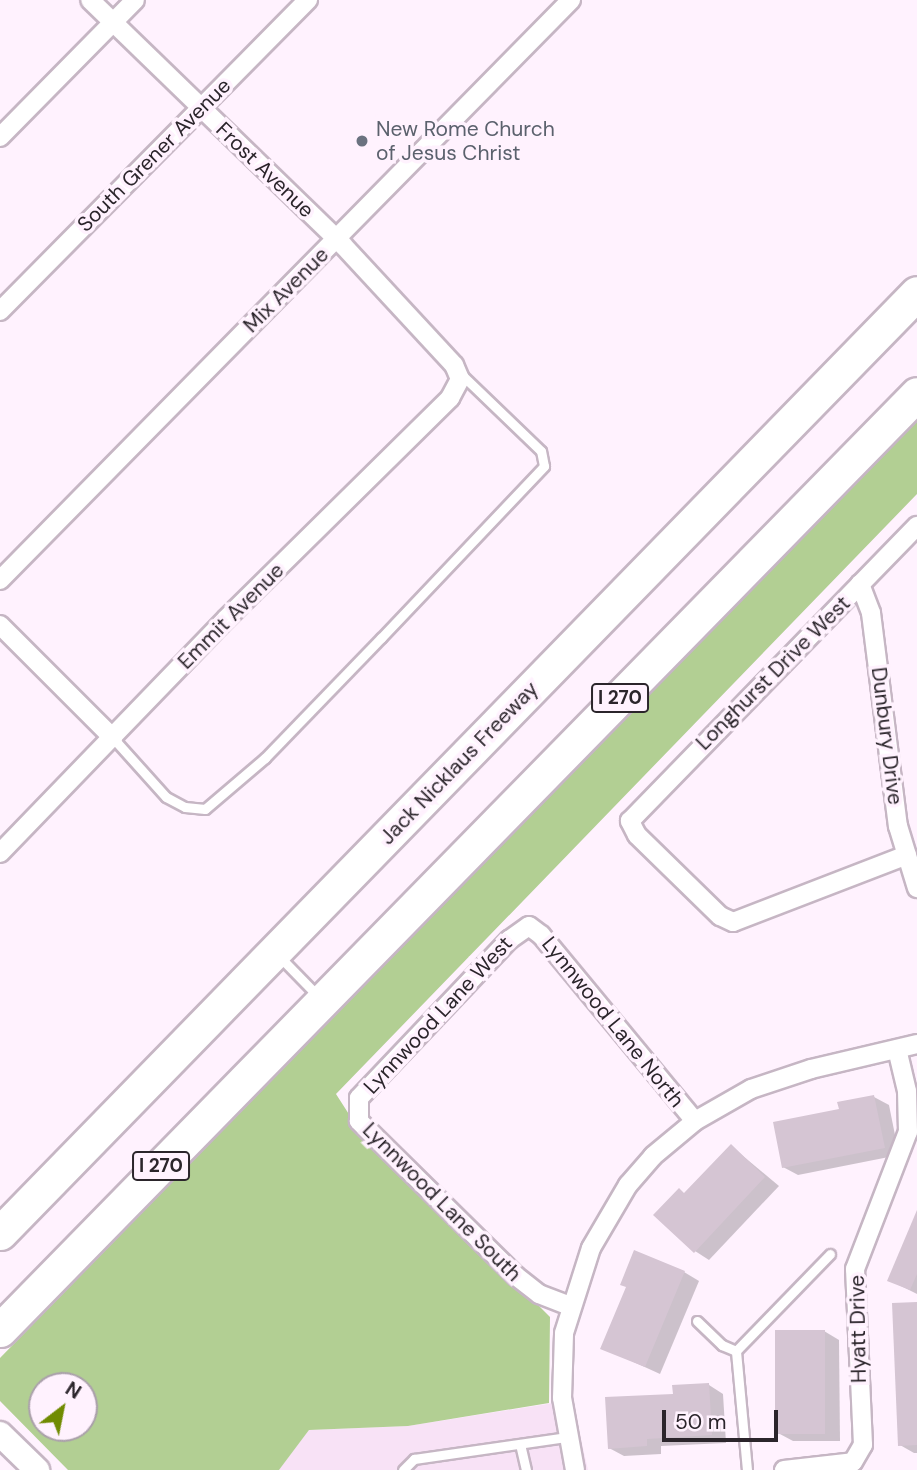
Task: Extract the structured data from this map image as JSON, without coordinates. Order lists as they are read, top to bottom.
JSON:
{
  "streets": {
    "highway": ["I 270", "Jack Nicklaus Freeway"],
    "street": [
      "South Grener Avenue",
      "Frost Avenue",
      "Mix Avenue",
      "Emmit Avenue",
      "Longhurst Drive West",
      "Dunbury Drive",
      "Lynnwood Lane West",
      "Lynnwood Lane North",
      "Lynnwood Lane South",
      "Hyatt Drive"
    ]
  },
  "crossings": [
    ["South Grener Avenue", "Frost Avenue"],
    ["Frost Avenue", "Mix Avenue"],
    ["Frost Avenue", "Emmit Avenue"],
    ["Longhurst Drive West", "Dunbury Drive"],
    ["Lynnwood Lane West", "Lynnwood Lane North"],
    ["Lynnwood Lane West", "Lynnwood Lane South"]
  ],
  "places": ["New Rome Church of Jesus Christ"],
  "scale_bar": "50 m",
  "north": "top right"
}
